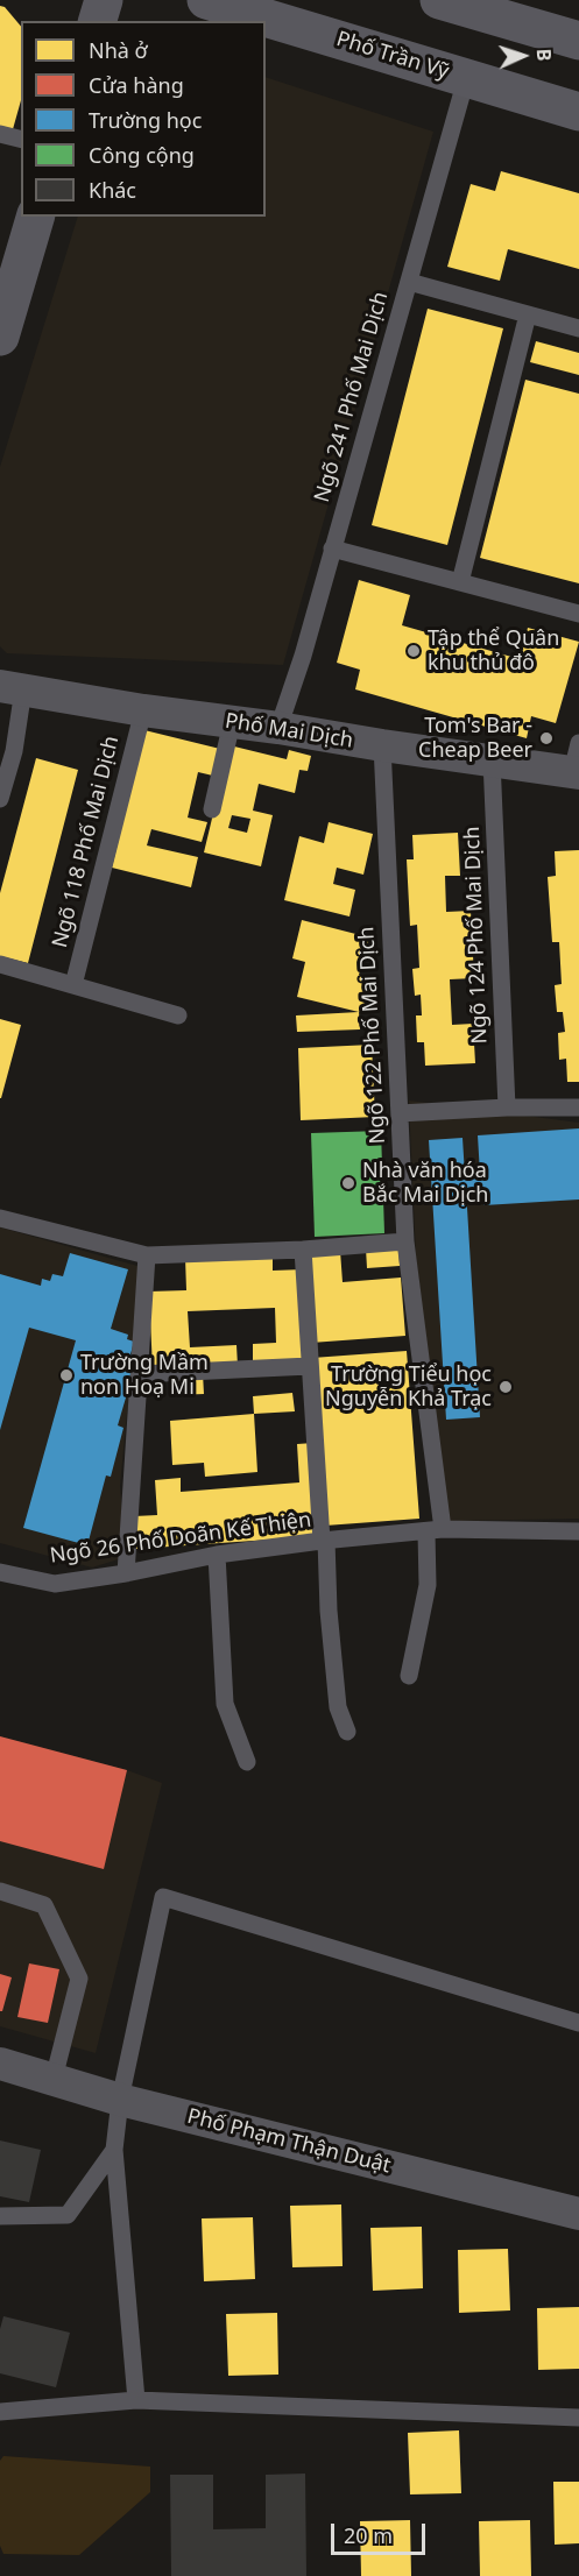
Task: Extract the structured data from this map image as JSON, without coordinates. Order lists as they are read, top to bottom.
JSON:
{
  "streets": {
    "main road": ["Phố Trần Vỹ"],
    "street": ["Phố Mai Dịch", "Phố Phạm Thận Duật"],
    "lane": [
      "Ngõ 241 Phố Mai Dịch",
      "Ngõ 118 Phố Mai Dịch",
      "Ngõ 124 Phố Mai Dịch",
      "Ngõ 122 Phố Mai Dịch",
      "Ngõ 26 Phố Doãn Kế Thiện"
    ]
  },
  "crossings": [
    ["Phố Trần Vỹ", "Ngõ 241 Phố Mai Dịch"],
    ["Ngõ 241 Phố Mai Dịch", "Phố Mai Dịch"],
    ["Phố Mai Dịch", "Ngõ 118 Phố Mai Dịch"],
    ["Phố Mai Dịch", "Ngõ 124 Phố Mai Dịch"],
    ["Phố Mai Dịch", "Ngõ 122 Phố Mai Dịch"],
    ["Ngõ 122 Phố Mai Dịch", "Ngõ 26 Phố Doãn Kế Thiện"]
  ],
  "places": [
    "Tập thể Quân khu thủ đô",
    "Tom's Bar - Cheap Beer",
    "Nhà văn hóa Bắc Mai Dịch",
    "Trường Mầm non Hoạ Mi",
    "Trường Tiểu học Nguyễn Khả Trạc"
  ],
  "legend": [
    "Nhà ở",
    "Cửa hàng",
    "Trường học",
    "Công cộng",
    "Khác"
  ],
  "scale_bar": "20 m",
  "north": "right"
}
